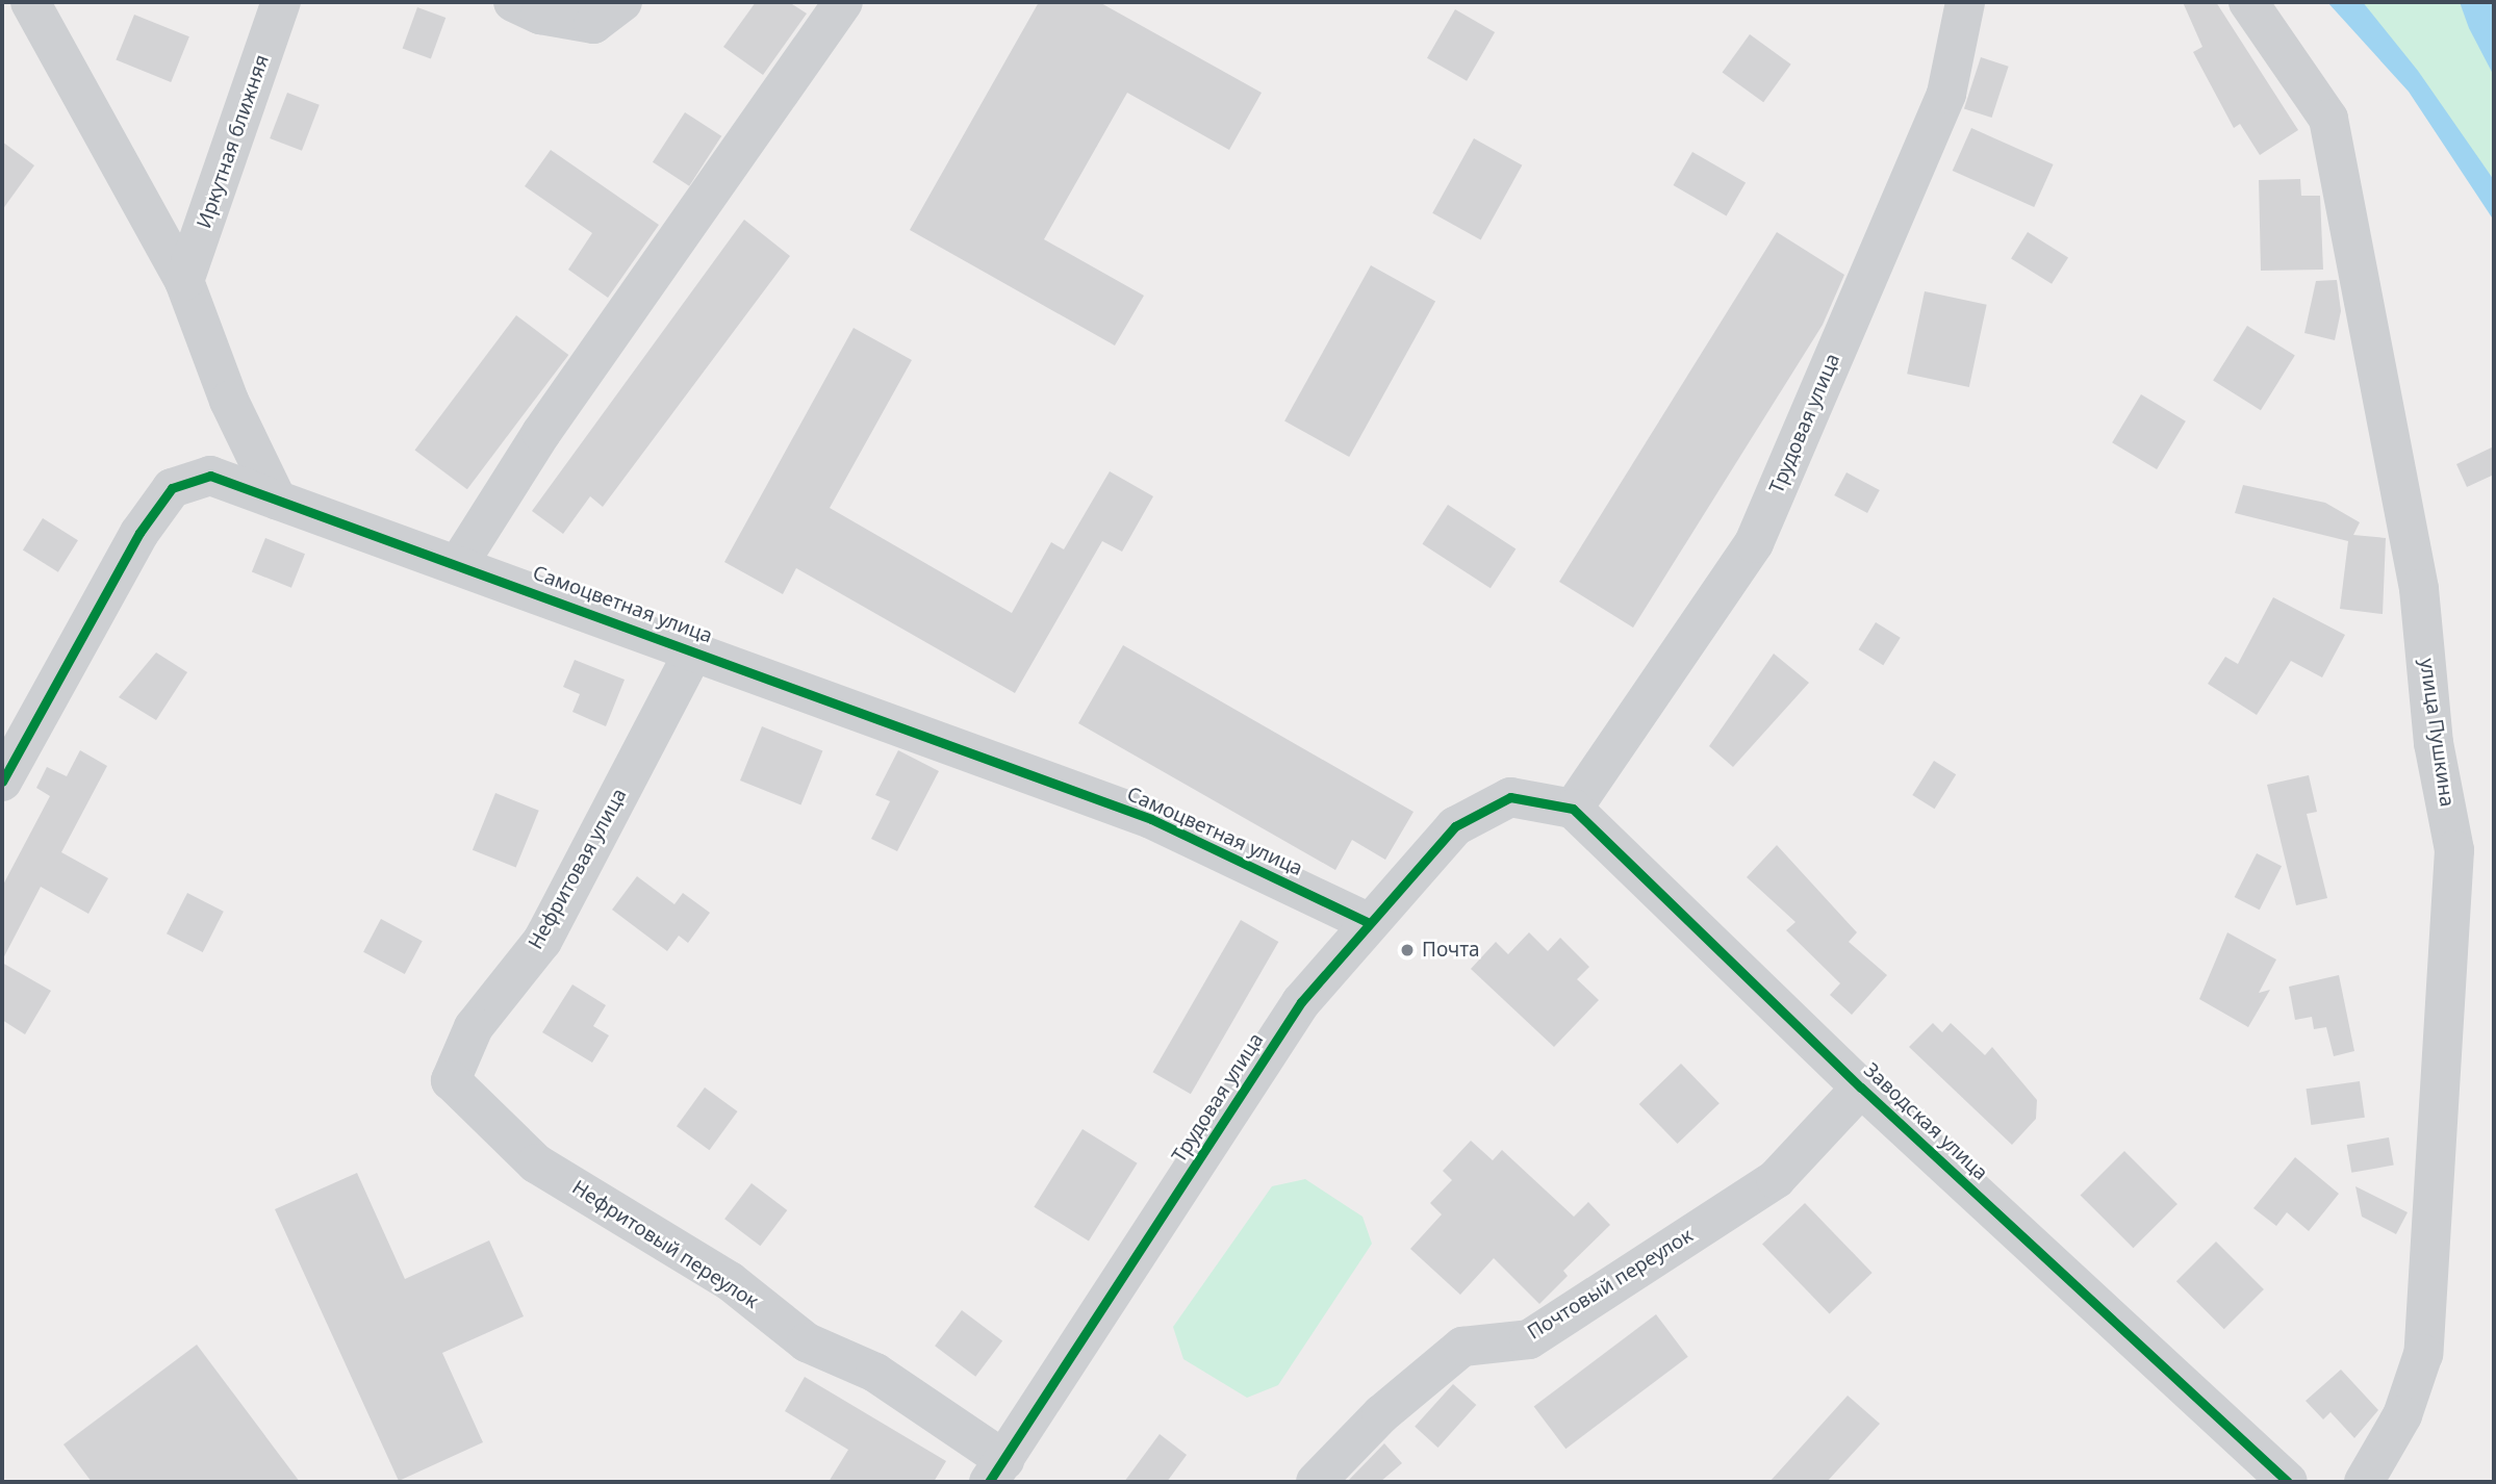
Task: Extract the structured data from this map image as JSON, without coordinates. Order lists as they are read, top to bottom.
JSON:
{
  "streets": {
    "street": [
      "Иркутная ближняя",
      "Трудовая улица",
      "Самоцветная улица",
      "улица Пушкина",
      "Нефритовая улица",
      "Заводская улица",
      "Нефритовый переулок",
      "Почтовый переулок"
    ]
  },
  "crossings": [
    ["Трудовая улица", "Самоцветная улица"],
    ["Трудовая улица", "Заводская улица"],
    ["Трудовая улица", "Нефритовый переулок"],
    ["Самоцветная улица", "Нефритовая улица"],
    ["Нефритовая улица", "Нефритовый переулок"],
    ["Заводская улица", "Почтовый переулок"]
  ],
  "places": ["Почта"]
}
